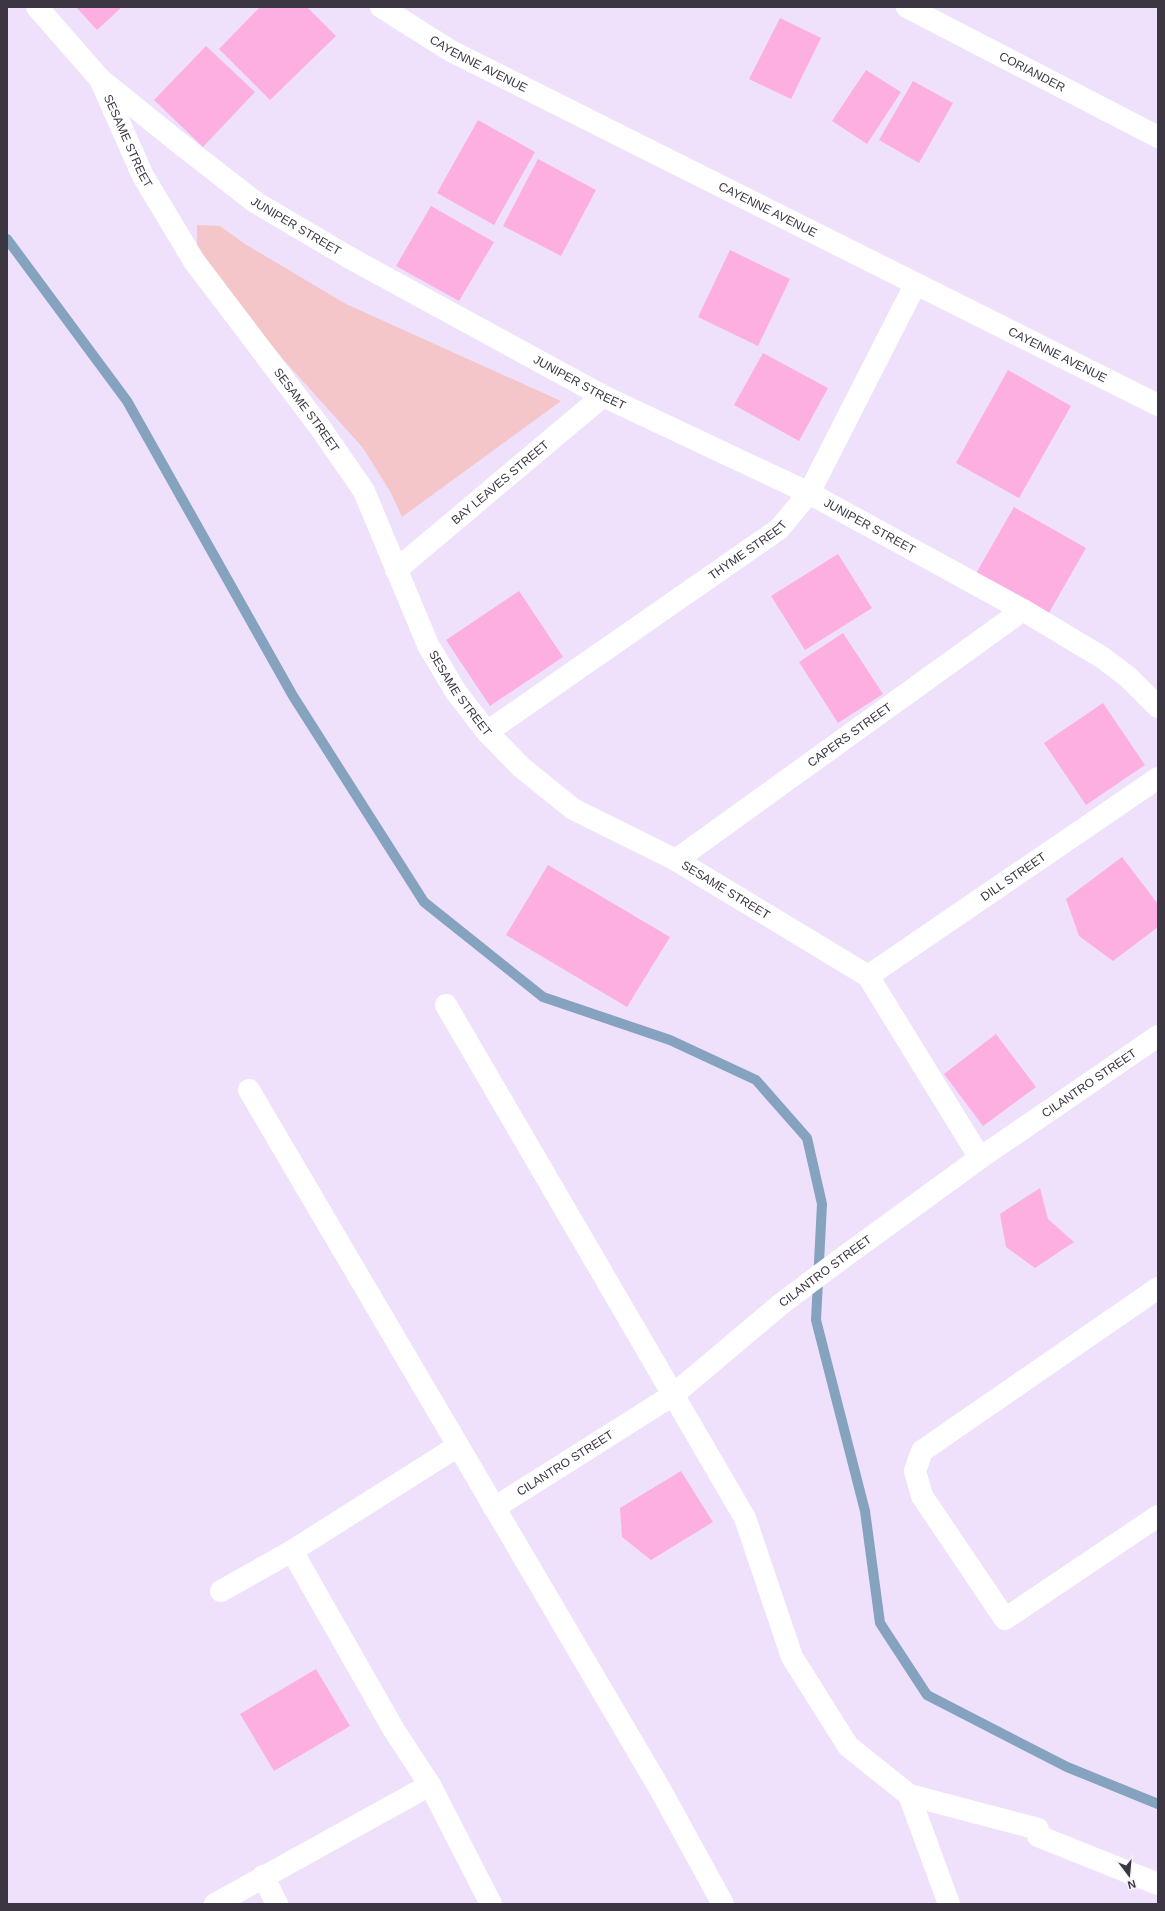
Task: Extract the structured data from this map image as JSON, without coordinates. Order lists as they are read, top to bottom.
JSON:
{
  "streets": {
    "street": [
      "CAYENNE AVENUE",
      "CORIANDER",
      "SESAME STREET",
      "JUNIPER STREET",
      "BAY LEAVES STREET",
      "THYME STREET",
      "CAPERS STREET",
      "DILL STREET",
      "CILANTRO STREET"
    ]
  },
  "crossings": [
    ["CAYENNE AVENUE", "THYME STREET"],
    ["SESAME STREET", "JUNIPER STREET"],
    ["SESAME STREET", "BAY LEAVES STREET"],
    ["SESAME STREET", "THYME STREET"],
    ["SESAME STREET", "CAPERS STREET"],
    ["SESAME STREET", "DILL STREET"],
    ["SESAME STREET", "CILANTRO STREET"],
    ["JUNIPER STREET", "BAY LEAVES STREET"],
    ["JUNIPER STREET", "THYME STREET"],
    ["JUNIPER STREET", "CAPERS STREET"]
  ],
  "north": "bottom"
}
